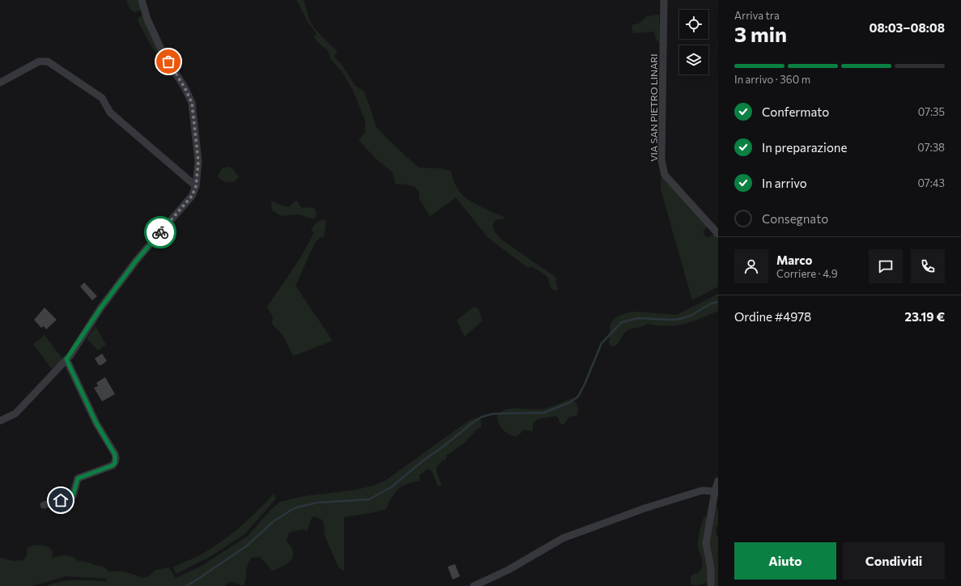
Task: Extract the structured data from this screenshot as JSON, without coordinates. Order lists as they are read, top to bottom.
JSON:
{
  "streets": {
    "street": ["VIA SAN PIETRO LINARI"]
  },
  "page": {
    "heading": ["3 min", "Arriva tra", "08:03–08:08"],
    "panel": [
      "Marco",
      "Corriere · 4.9",
      "Ordine #4978",
      "23.19 €"
    ],
    "bar": "In arrivo · 360 m",
    "list": [
      ["Confermato", "07:35"],
      ["In preparazione", "07:38"],
      ["In arrivo", "07:43"],
      "Consegnato"
    ],
    "buttons": ["Aiuto", "Condividi"]
  }
}
